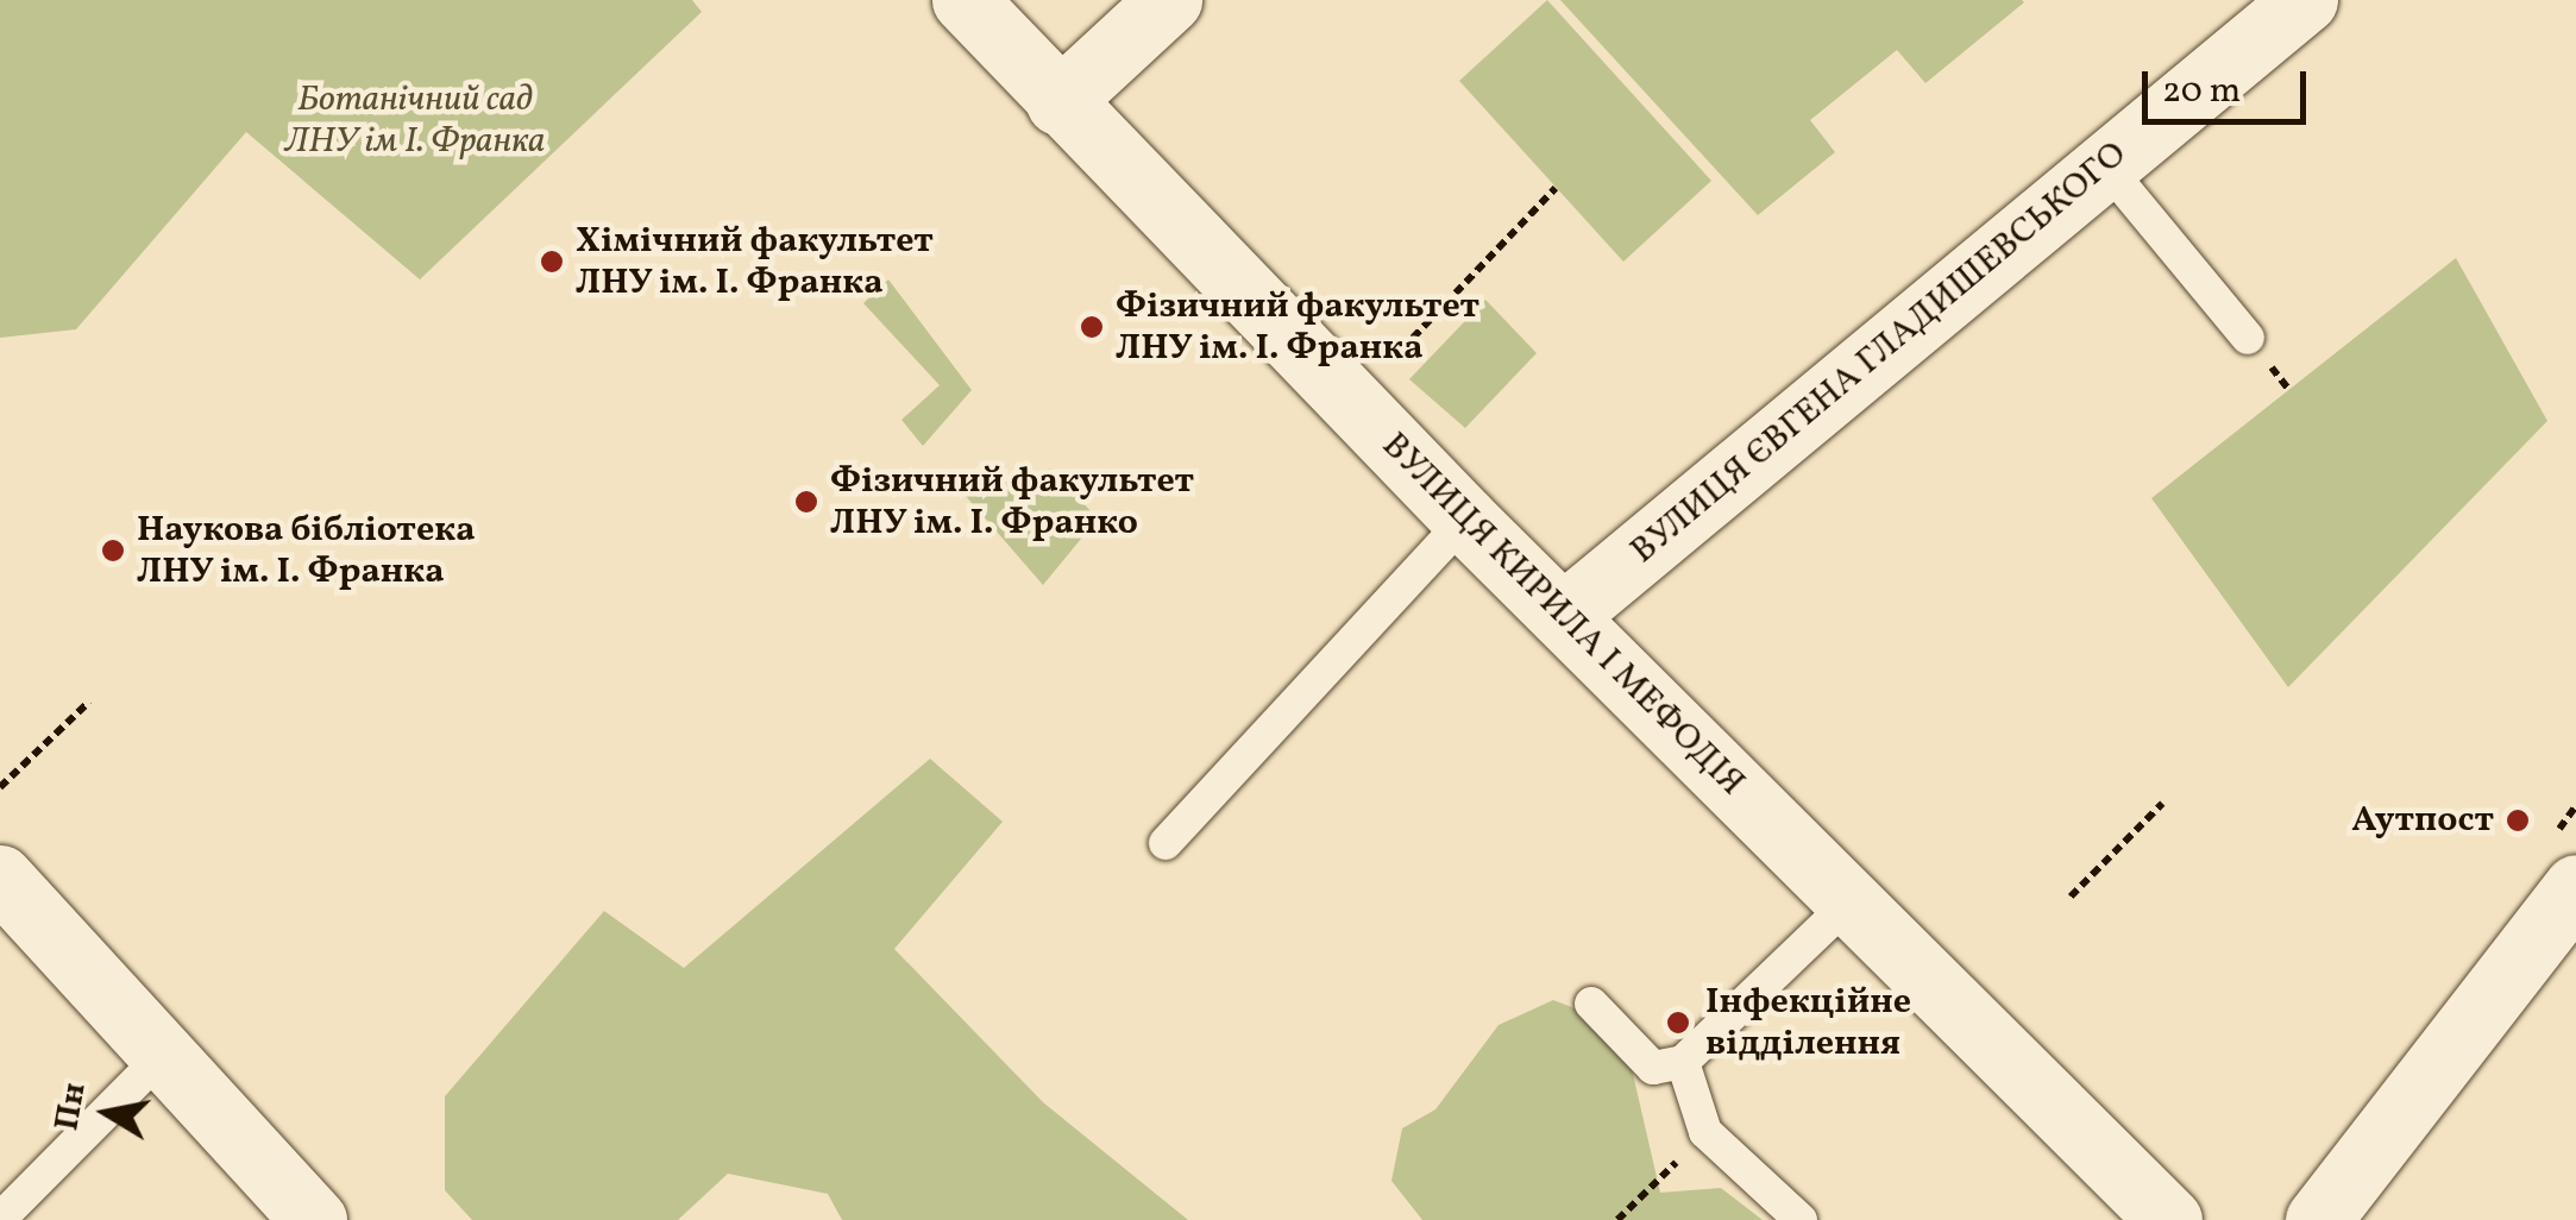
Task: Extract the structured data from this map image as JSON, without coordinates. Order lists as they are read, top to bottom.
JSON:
{
  "streets": {
    "street": ["ВУЛИЦЯ ЄВГЕНА ГЛАДИШЕВСЬКОГО", "ВУЛИЦЯ КИРИЛА І МЕФОДІЯ"]
  },
  "crossings": [
    ["ВУЛИЦЯ ЄВГЕНА ГЛАДИШЕВСЬКОГО", "ВУЛИЦЯ КИРИЛА І МЕФОДІЯ"]
  ],
  "parks": ["Ботанічний сад ЛНУ ім І. Франка"],
  "places": [
    "Хімічний факультет ЛНУ ім. І. Франка",
    "Фізичний факультет ЛНУ ім. І. Франка",
    "Фізичний факультет ЛНУ ім. І. Франко",
    "Наукова бібліотека ЛНУ ім. І. Франка",
    "Аутпост",
    "Інфекційне відділення"
  ],
  "scale_bar": "20 m",
  "north": "left"
}
